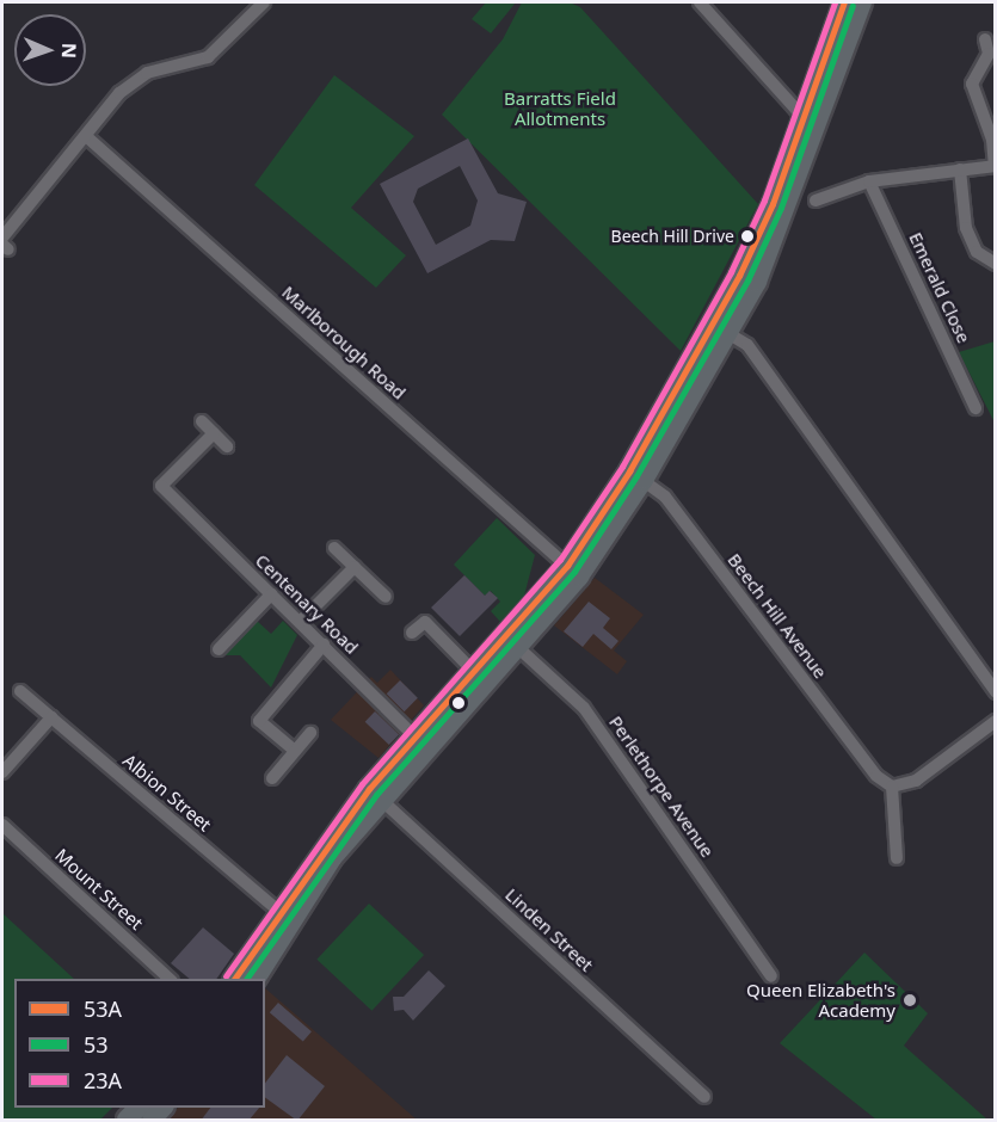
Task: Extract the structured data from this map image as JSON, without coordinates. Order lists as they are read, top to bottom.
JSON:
{
  "streets": {
    "street": [
      "Emerald Close",
      "Marlborough Road",
      "Centenary Road",
      "Beech Hill Avenue",
      "Perlethorpe Avenue",
      "Albion Street",
      "Mount Street",
      "Linden Street"
    ]
  },
  "parks": ["Barratts Field Allotments"],
  "places": ["Beech Hill Drive", "Queen Elizabeth's Academy"],
  "lines": ["transit line 53A", "transit line 23A", "transit line 53"],
  "legend": ["53A", "53", "23A"],
  "north": "right"
}
